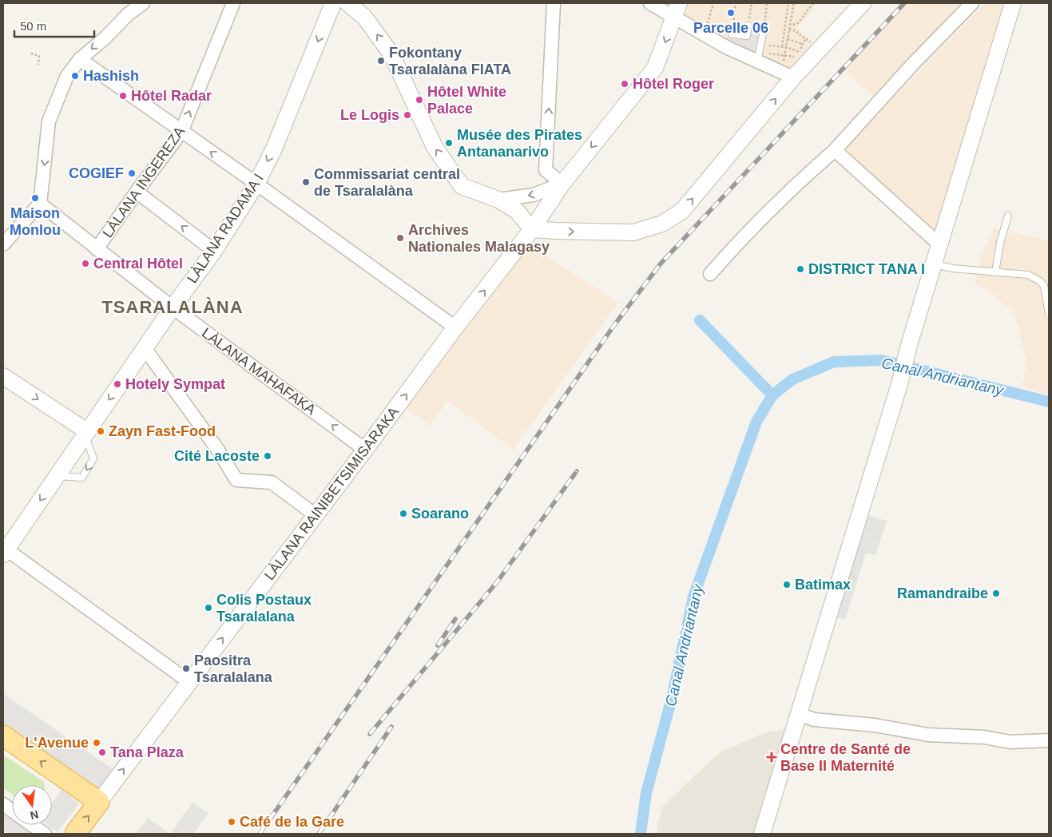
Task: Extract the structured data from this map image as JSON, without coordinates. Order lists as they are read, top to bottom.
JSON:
{
  "streets": {
    "street": [
      "LÀLANA INGEREZA",
      "LÀLANA RADAMA I",
      "LÀLANA MAHAFAKA",
      "LÀLANA RAINIBETSIMISARAKA"
    ]
  },
  "crossings": [
    ["LÀLANA INGEREZA", "LÀLANA MAHAFAKA"],
    ["LÀLANA RADAMA I", "LÀLANA MAHAFAKA"],
    ["LÀLANA MAHAFAKA", "LÀLANA RAINIBETSIMISARAKA"]
  ],
  "one_way": ["LÀLANA INGEREZA", "LÀLANA RADAMA I"],
  "districts": ["TSARALALÀNA"],
  "water": ["Canal Andriantany"],
  "places": {
    "other": [
      "Parcelle 06",
      "Fokontany Tsaralalàna FIATA",
      "Hashish",
      "Hôtel Roger",
      "Hôtel Radar",
      "Hôtel White Palace",
      "Le Logis",
      "Musée des Pirates Antananarivo",
      "COGIEF",
      "Commissariat central de Tsaralalàna",
      "Maison Monlou",
      "Archives Nationales Malagasy",
      "Central Hôtel",
      "DISTRICT TANA I",
      "Hotely Sympat",
      "Zayn Fast-Food",
      "Cité Lacoste",
      "Soarano",
      "Batimax",
      "Ramandraibe",
      "Colis Postaux Tsaralalana",
      "Paositra Tsaralalana",
      "L'Avenue",
      "Tana Plaza",
      "Café de la Gare"
    ],
    "health": ["Centre de Santé de Base II Maternité"]
  },
  "scale_bar": "50 m",
  "north": "bottom"
}
